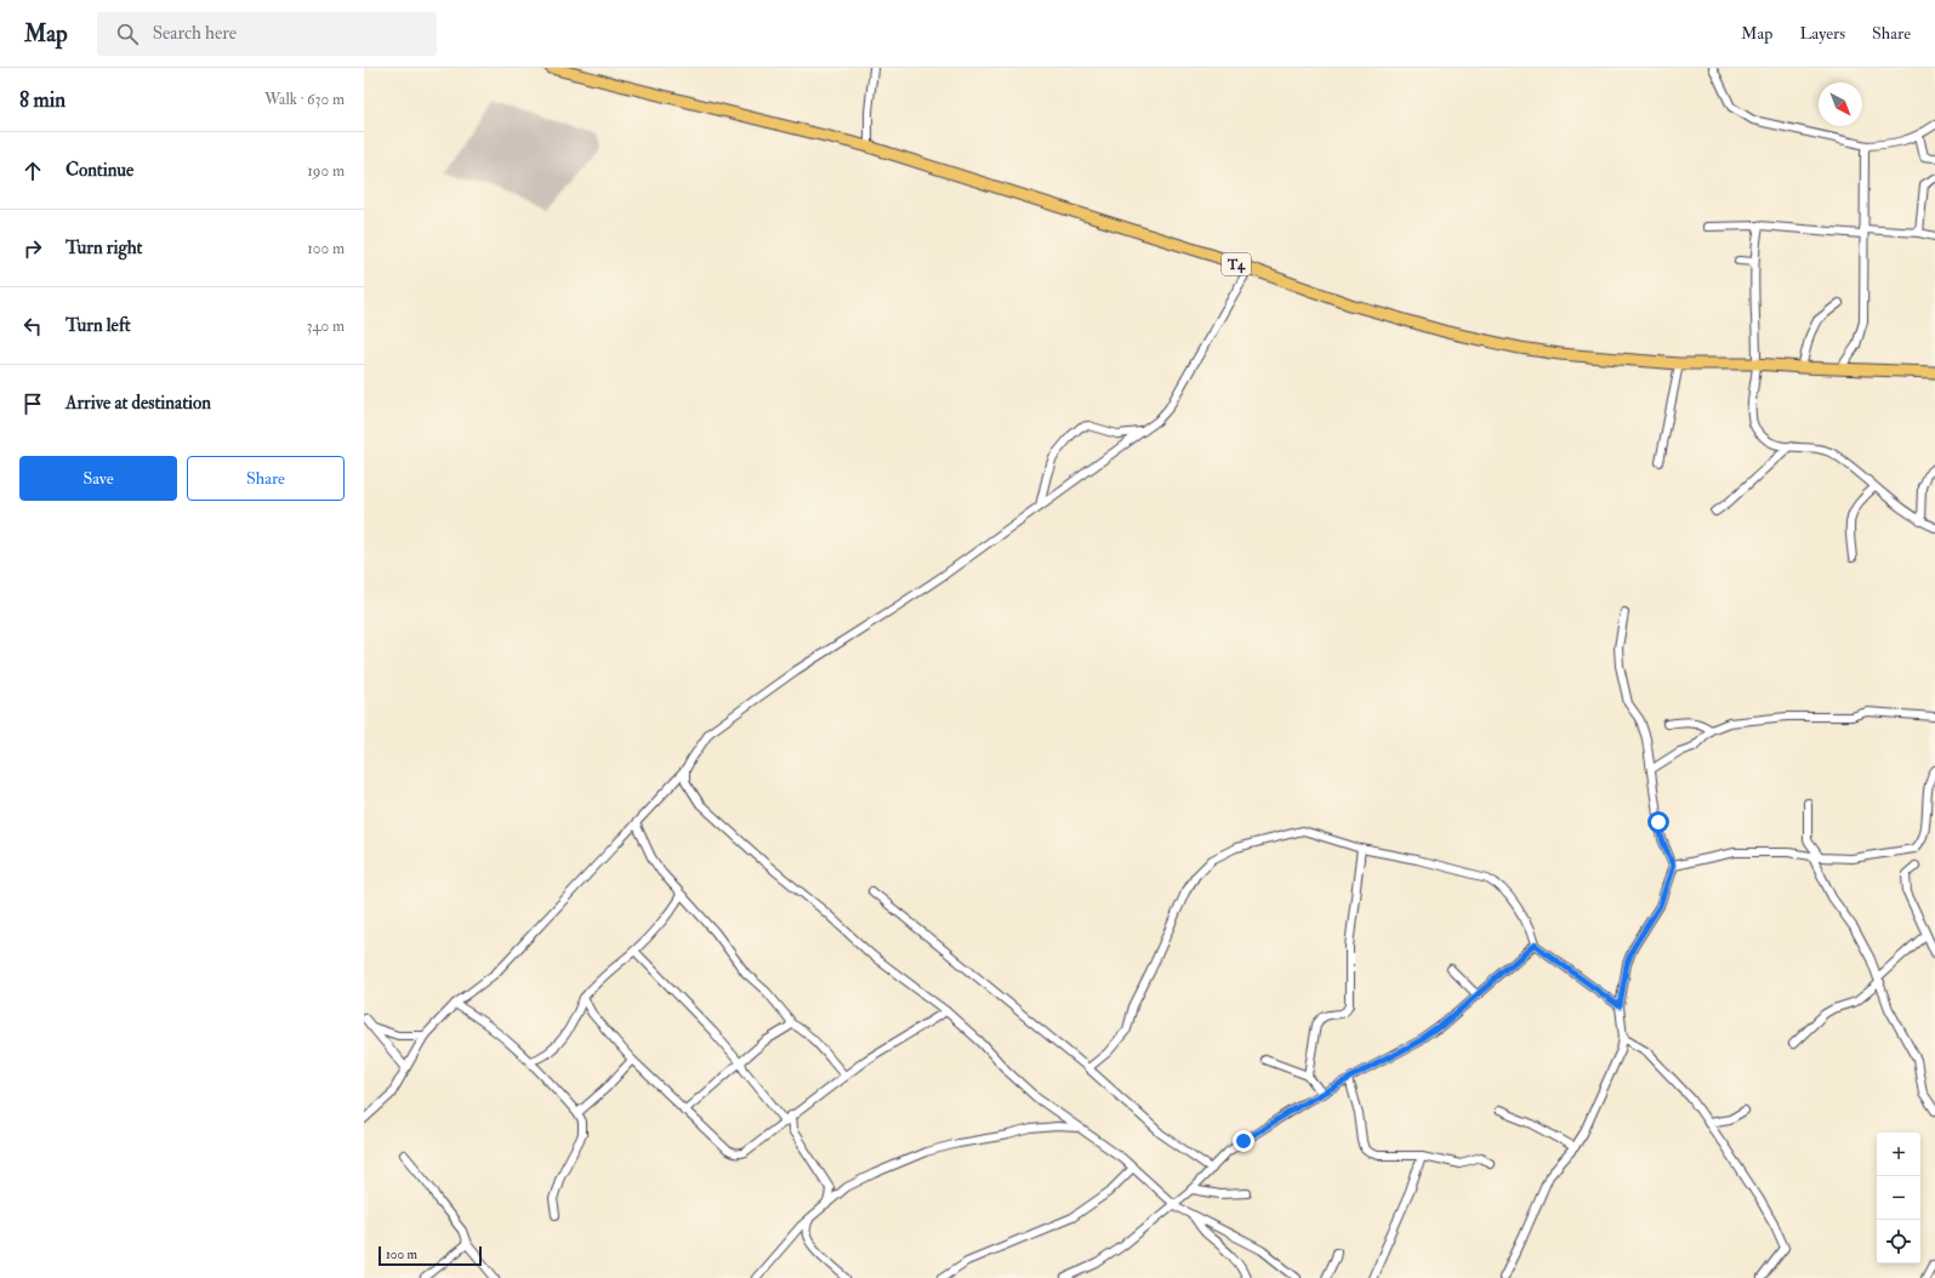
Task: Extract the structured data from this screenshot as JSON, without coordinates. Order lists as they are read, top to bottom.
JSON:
{
  "streets": {
    "highway": ["T4"]
  },
  "scale_bar": "100 m",
  "north": "bottom right",
  "page": {
    "header": "Map",
    "search": "Search here",
    "nav": ["Map", "Layers", "Share"],
    "heading": ["8 min", "Walk · 630 m"],
    "list": [
      ["Continue", "190 m"],
      ["Turn right", "100 m"],
      ["Turn left", "340 m"],
      "Arrive at destination"
    ],
    "buttons": ["Save", "Share"],
    "map_buttons": ["+", "−"],
    "scale": "100 m"
  }
}
